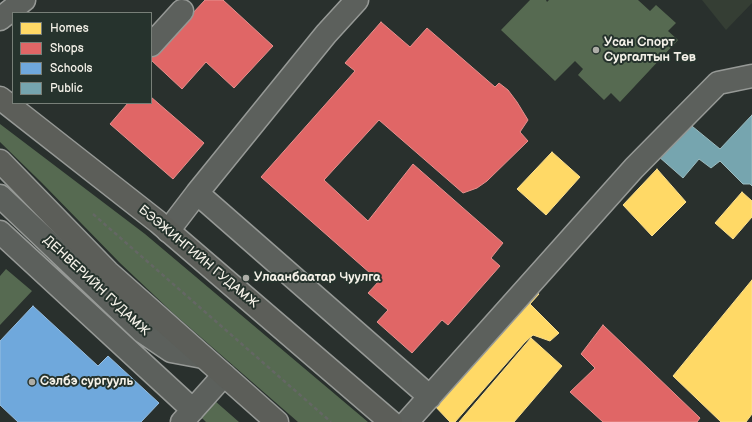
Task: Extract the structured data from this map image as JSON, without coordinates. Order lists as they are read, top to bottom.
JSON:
{
  "streets": {
    "main road": ["БЭЭЖИНГИЙН ГУДАМЖ"],
    "street": ["ДЕНВЕРИЙН ГУДАМЖ"]
  },
  "places": ["Усан Спорт Сургалтын Төв", "Улаанбаатар Чуулга", "Сэлбэ сургууль"],
  "legend": [
    "Homes",
    "Shops",
    "Schools",
    "Public"
  ]
}
